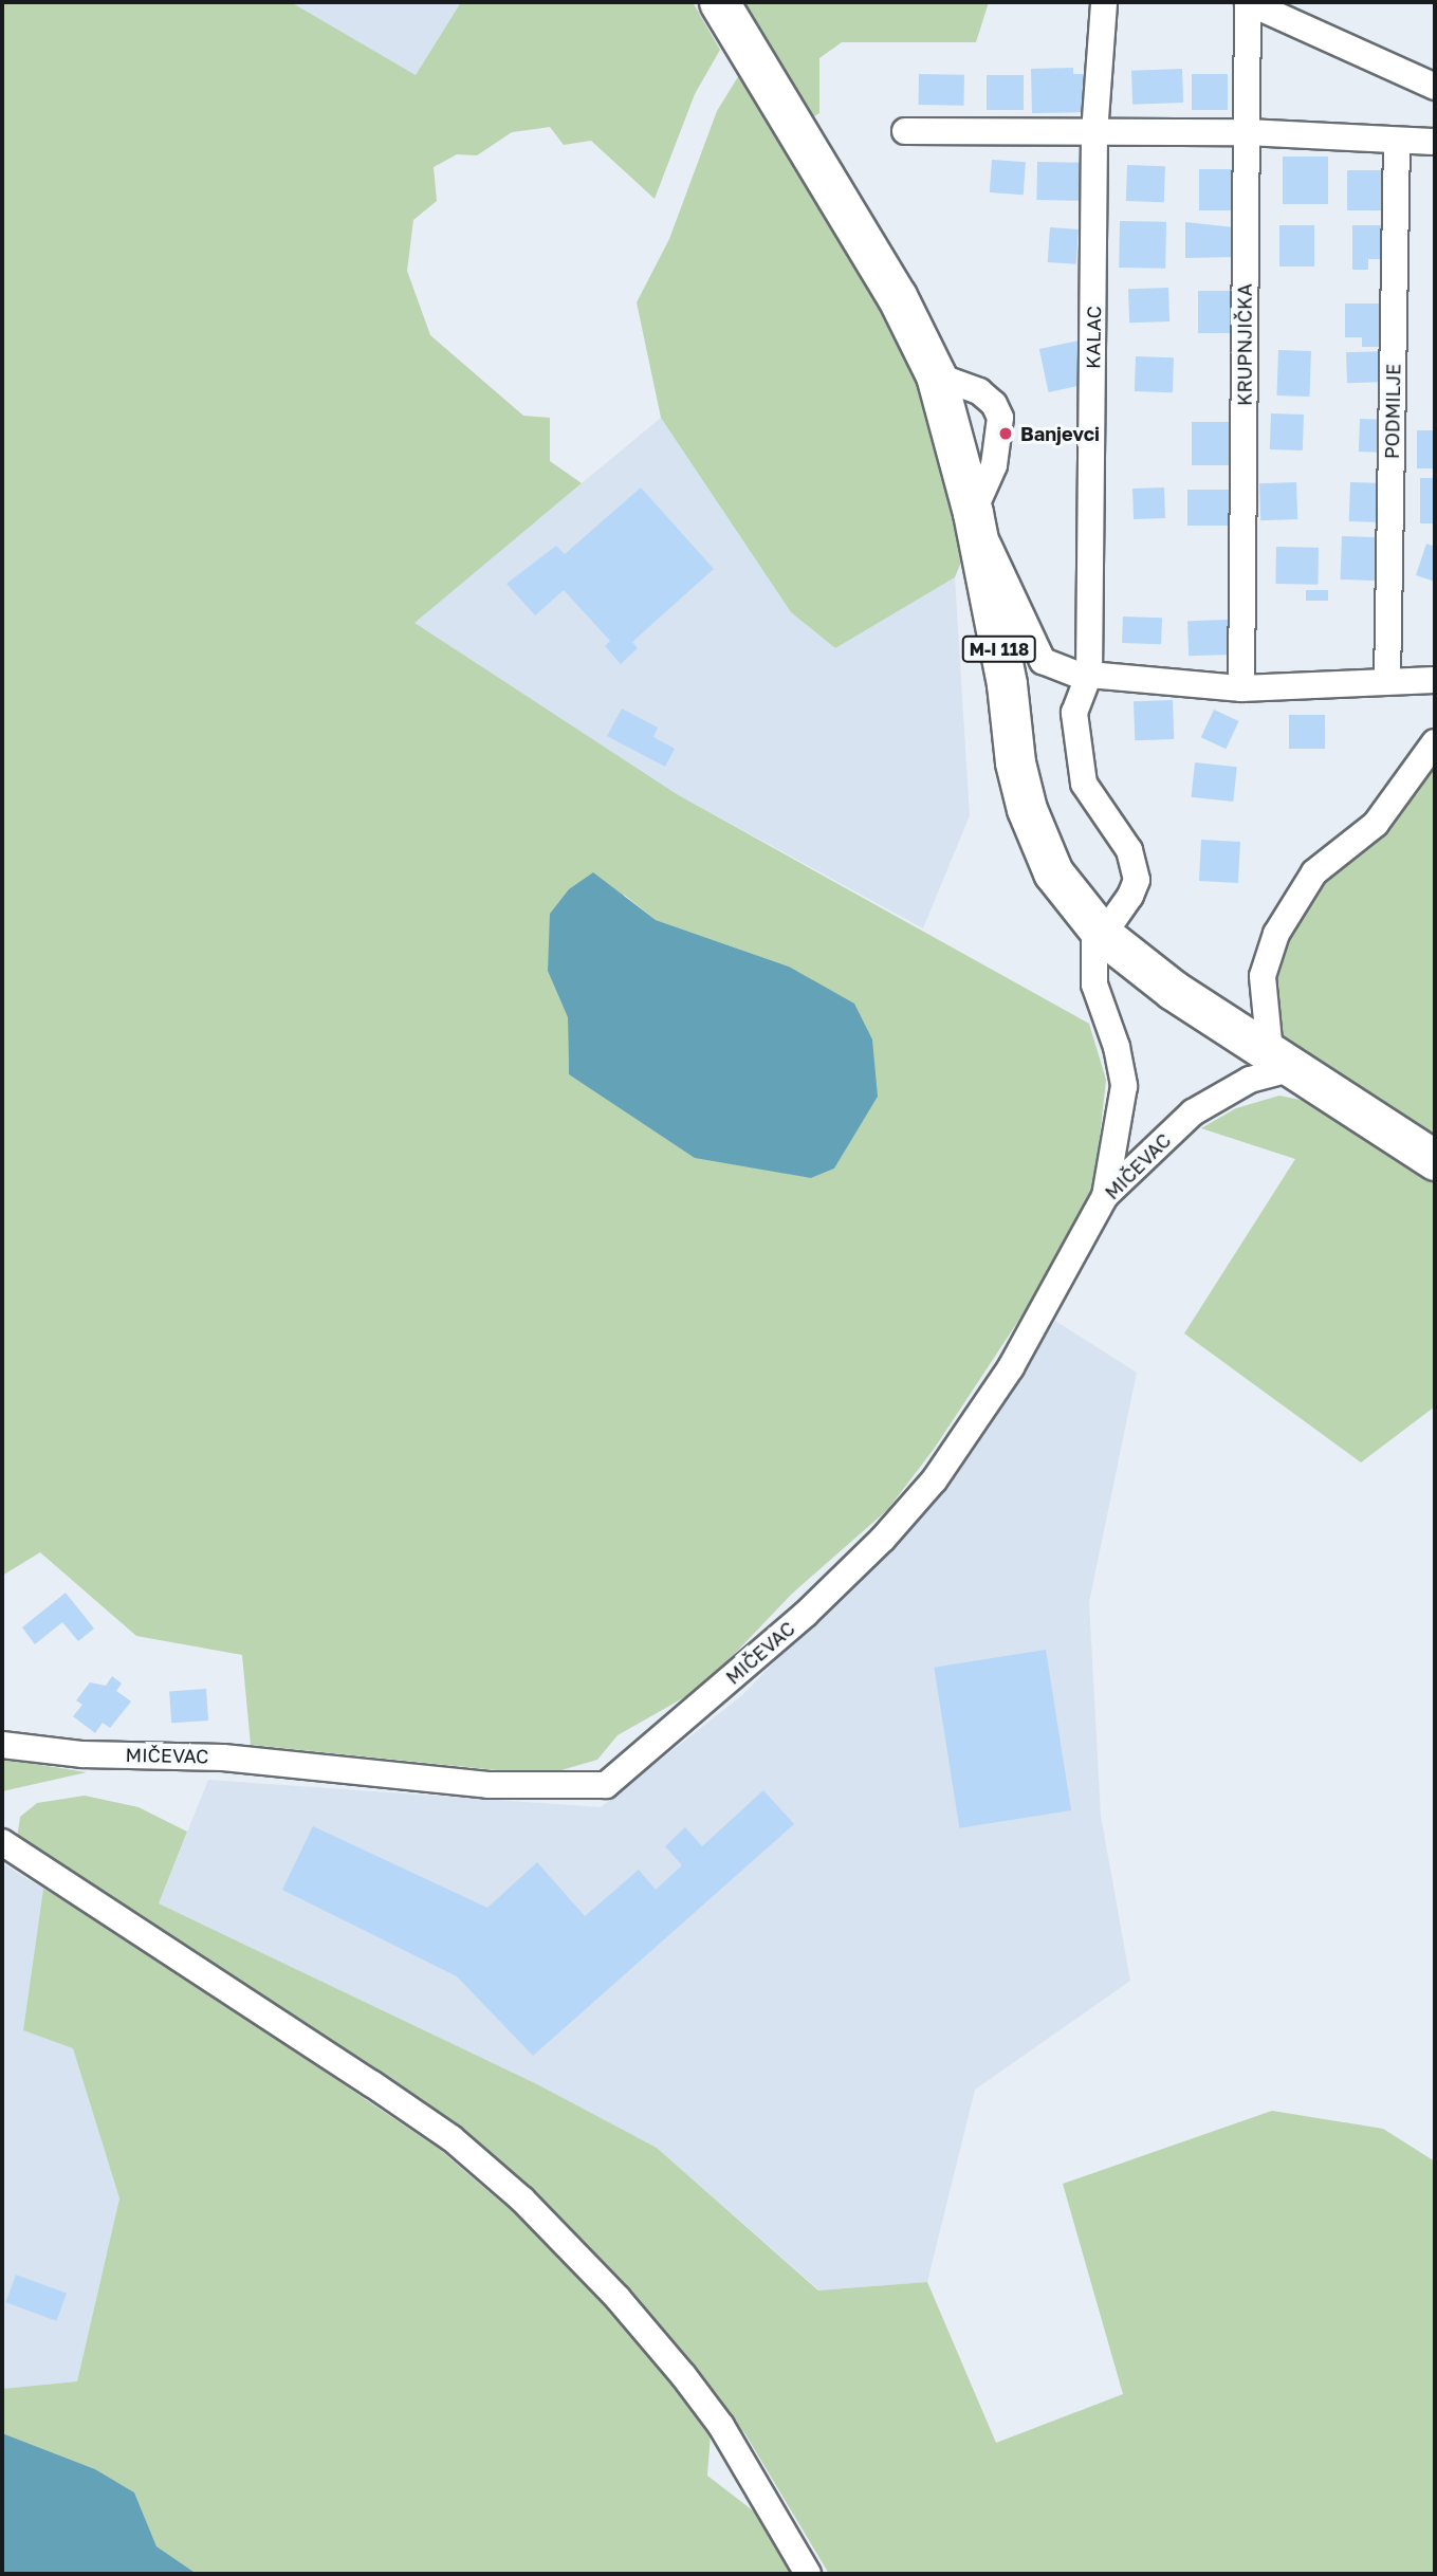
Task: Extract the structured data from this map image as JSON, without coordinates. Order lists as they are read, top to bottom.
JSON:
{
  "streets": {
    "main road": ["M-I 118"],
    "street": [
      "KALAC",
      "KRUPNJIČKA",
      "PODMILJE",
      "MIČEVAC"
    ]
  },
  "crossings": [
    ["KALAC", "M-I 118"],
    ["M-I 118", "MIČEVAC"]
  ],
  "places": ["Banjevci"]
}
